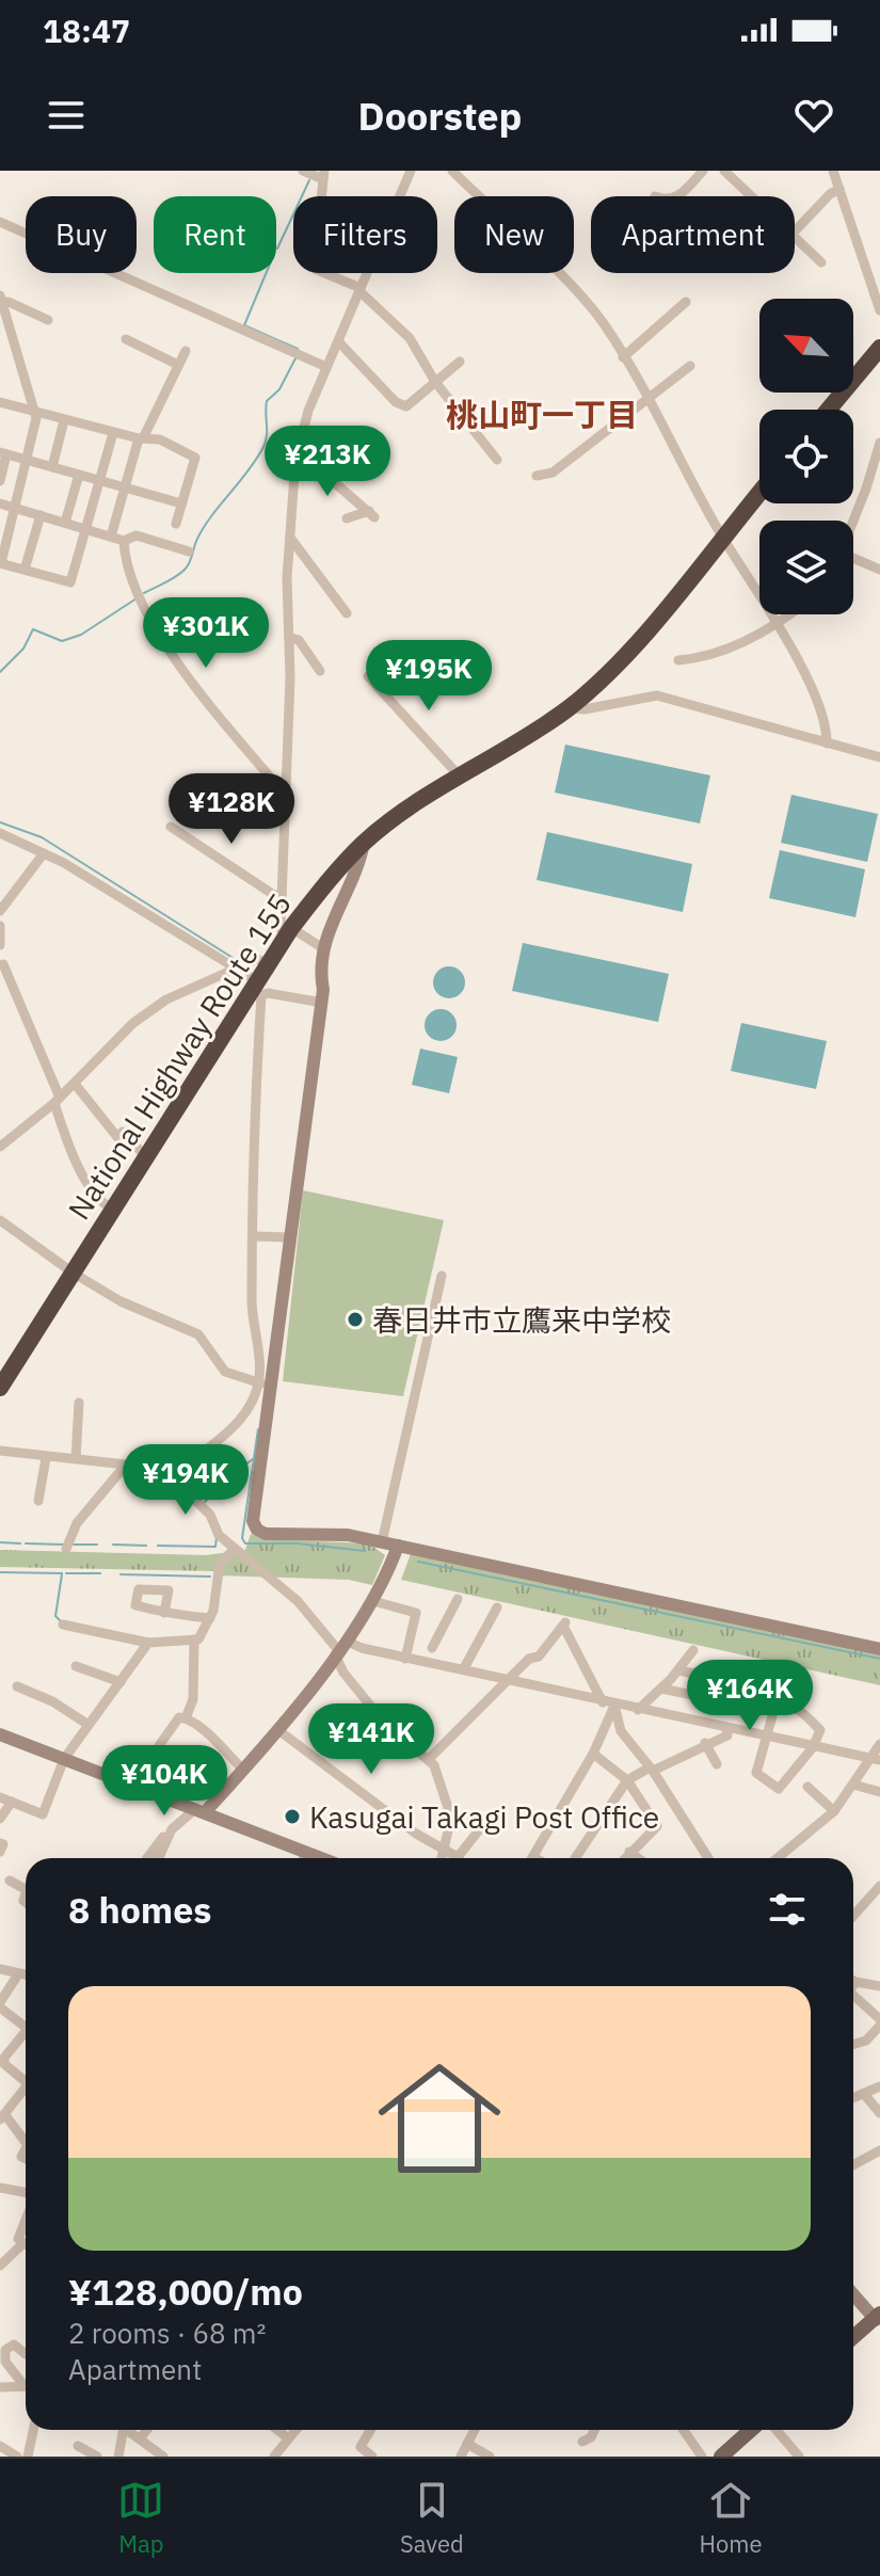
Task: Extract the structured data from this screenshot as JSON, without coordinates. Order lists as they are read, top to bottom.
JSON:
{
  "streets": {
    "highway": ["National Highway Route 155"]
  },
  "districts": ["桃山町一丁目"],
  "places": ["春日井市立鷹来中学校", "Kasugai Takagi Post Office"],
  "north": "top left",
  "page": {
    "status": "18:47",
    "header": "Doorstep",
    "chip": [
      "Buy",
      "Rent",
      "Filters",
      "New",
      "Apartment"
    ],
    "price": [
      "¥213K",
      "¥301K",
      "¥195K",
      "¥128K",
      "¥194K",
      "¥164K",
      "¥141K",
      "¥104K"
    ],
    "heading": "8 homes",
    "list": [
      {
        "name": "¥128,000/mo",
        "note": "2 rooms · 68 m² · Apartment"
      }
    ],
    "tabs": ["Map", "Saved", "Home"]
  }
}
